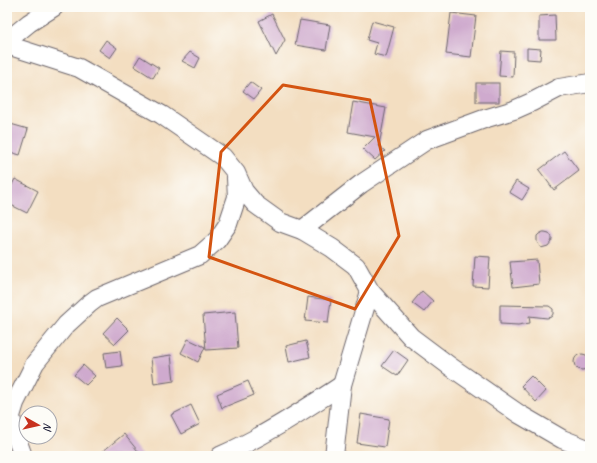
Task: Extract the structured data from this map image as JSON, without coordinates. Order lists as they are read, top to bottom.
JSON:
{
  "north": "right"
}
